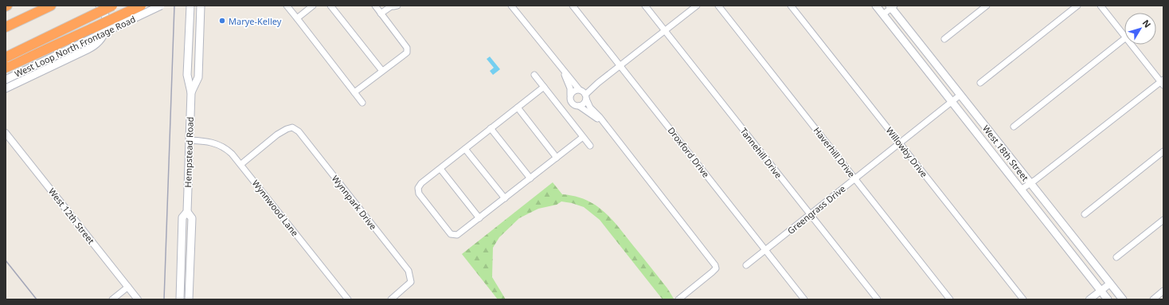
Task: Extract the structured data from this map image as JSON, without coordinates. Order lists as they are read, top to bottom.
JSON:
{
  "streets": {
    "main road": ["West Loop North Frontage Road", "Hempstead Road", "West 18th Street"],
    "street": [
      "Droxford Drive",
      "Haverhill Drive",
      "Willowby Drive",
      "Tannehill Drive",
      "Wynnpark Drive",
      "Wynnwood Lane",
      "Greengrass Drive",
      "West 12th Street"
    ]
  },
  "crossings": [
    ["Hempstead Road", "Wynnwood Lane"],
    ["Droxford Drive", "Greengrass Drive"],
    ["Haverhill Drive", "Greengrass Drive"],
    ["Willowby Drive", "Greengrass Drive"],
    ["Tannehill Drive", "Greengrass Drive"],
    ["West 18th Street", "Greengrass Drive"],
    ["Wynnpark Drive", "Wynnwood Lane"]
  ],
  "places": ["Marye-Kelley"],
  "north": "top right"
}
